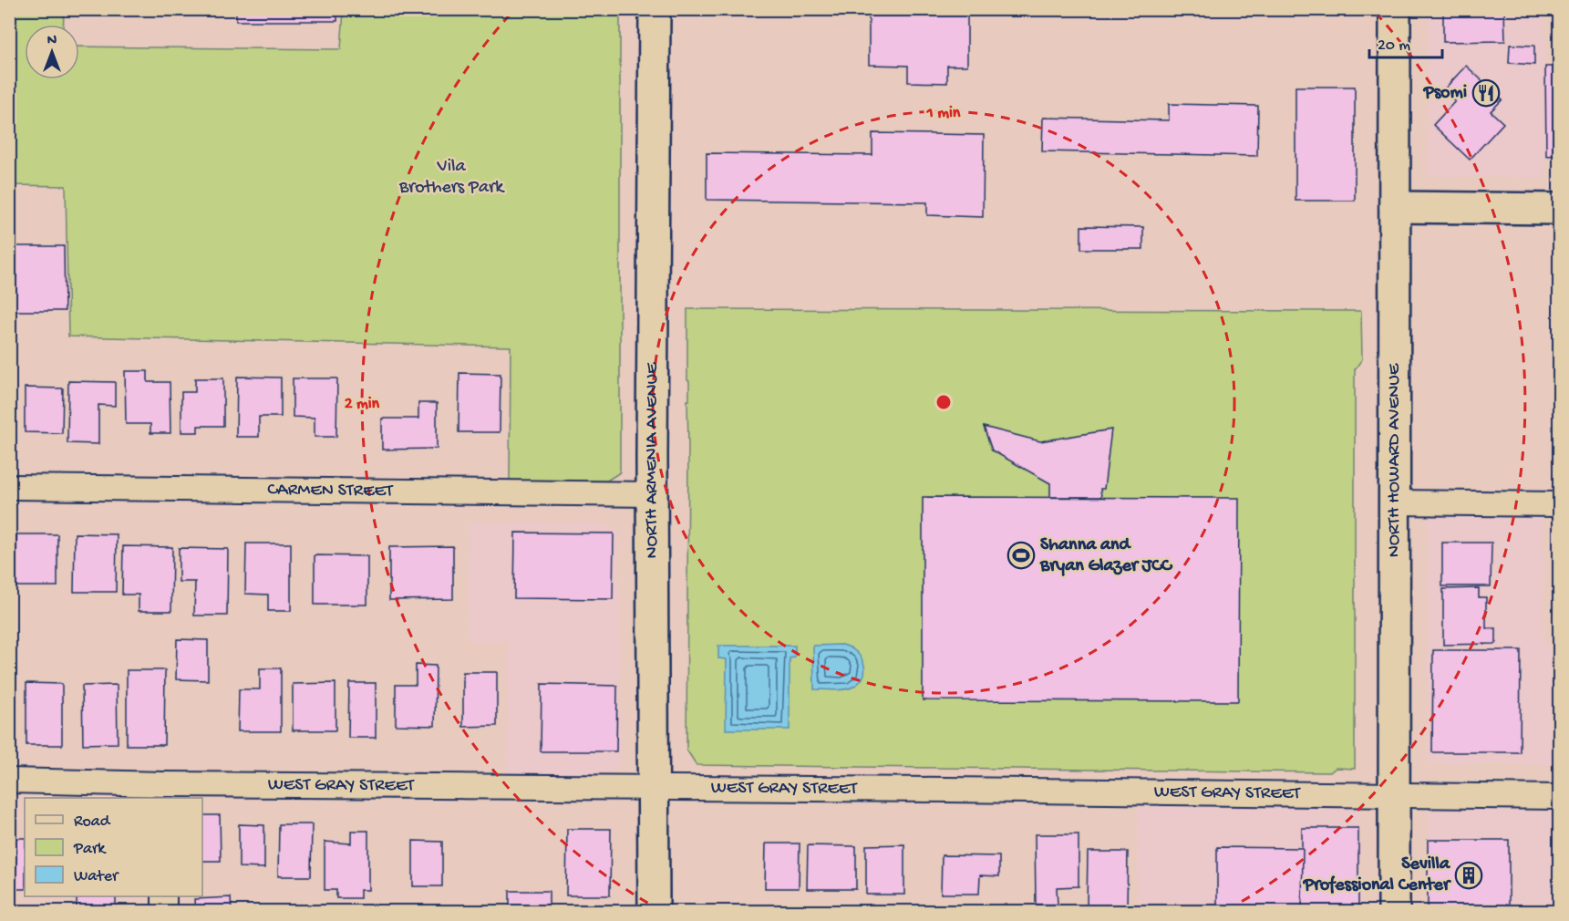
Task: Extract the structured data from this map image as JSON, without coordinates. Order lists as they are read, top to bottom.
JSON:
{
  "streets": {
    "main road": ["NORTH ARMENIA AVENUE", "NORTH HOWARD AVENUE"],
    "street": ["CARMEN STREET", "WEST GRAY STREET"]
  },
  "crossings": [
    ["NORTH ARMENIA AVENUE", "CARMEN STREET"],
    ["NORTH ARMENIA AVENUE", "WEST GRAY STREET"],
    ["NORTH HOWARD AVENUE", "WEST GRAY STREET"]
  ],
  "parks": ["Vila Brothers Park"],
  "places": {
    "restaurant": ["Psomi"],
    "sports": ["Shanna and Bryan Glazer JCC"],
    "building": ["Sevilla Professional Center"]
  },
  "legend": ["Road", "Park", "Water"],
  "scale_bar": "20 m",
  "north": "top",
  "rings": ["1 min", "2 min"]
}
